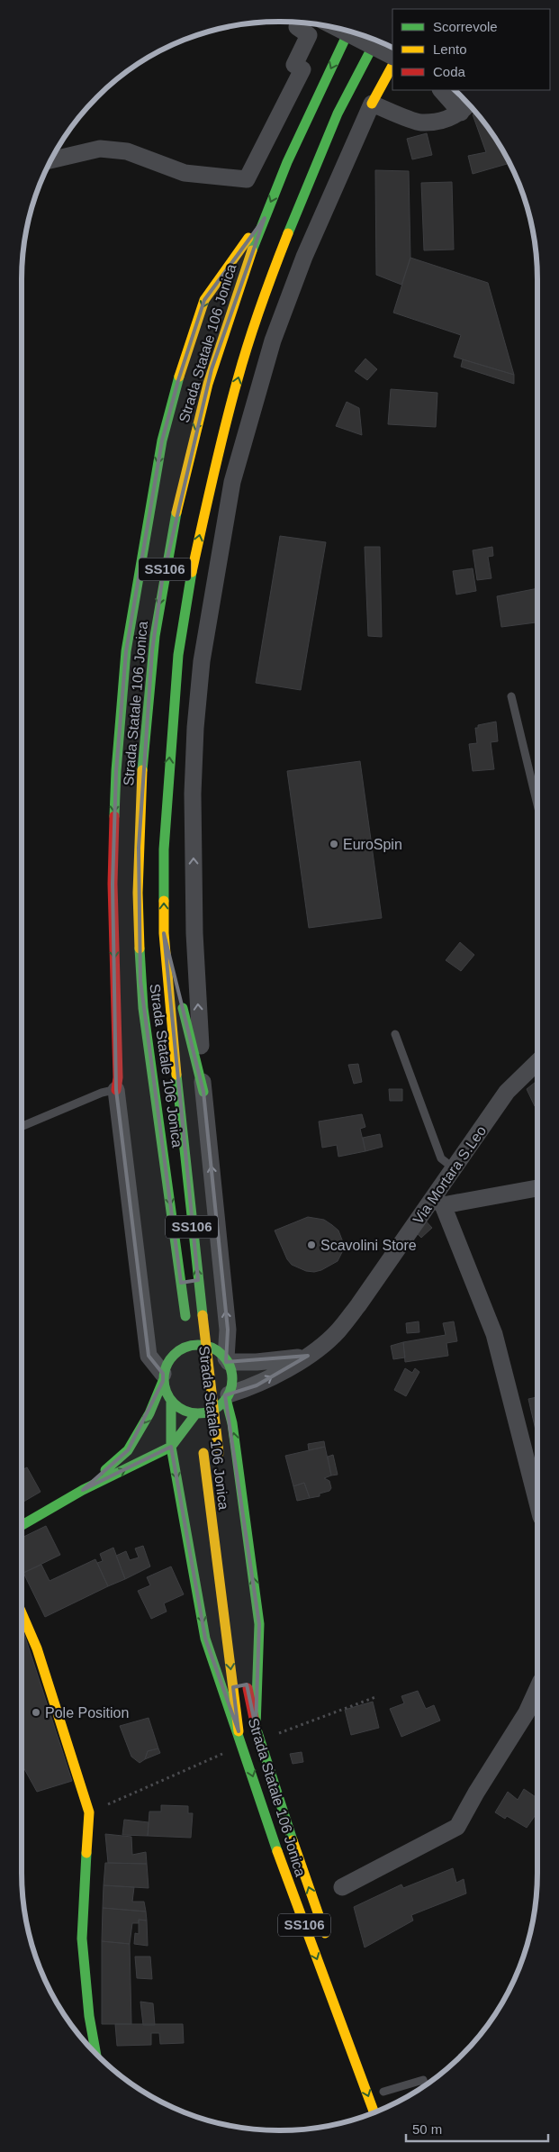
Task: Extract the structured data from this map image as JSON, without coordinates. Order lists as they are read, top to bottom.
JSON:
{
  "streets": {
    "main road": ["Strada Statale 106 Jonica", "SS106"],
    "street": ["Via Mortara S.Leo"]
  },
  "places": ["EuroSpin", "Scavolini Store", "Pole Position"],
  "legend": ["Scorrevole", "Lento", "Coda"],
  "scale_bar": "50 m"
}
